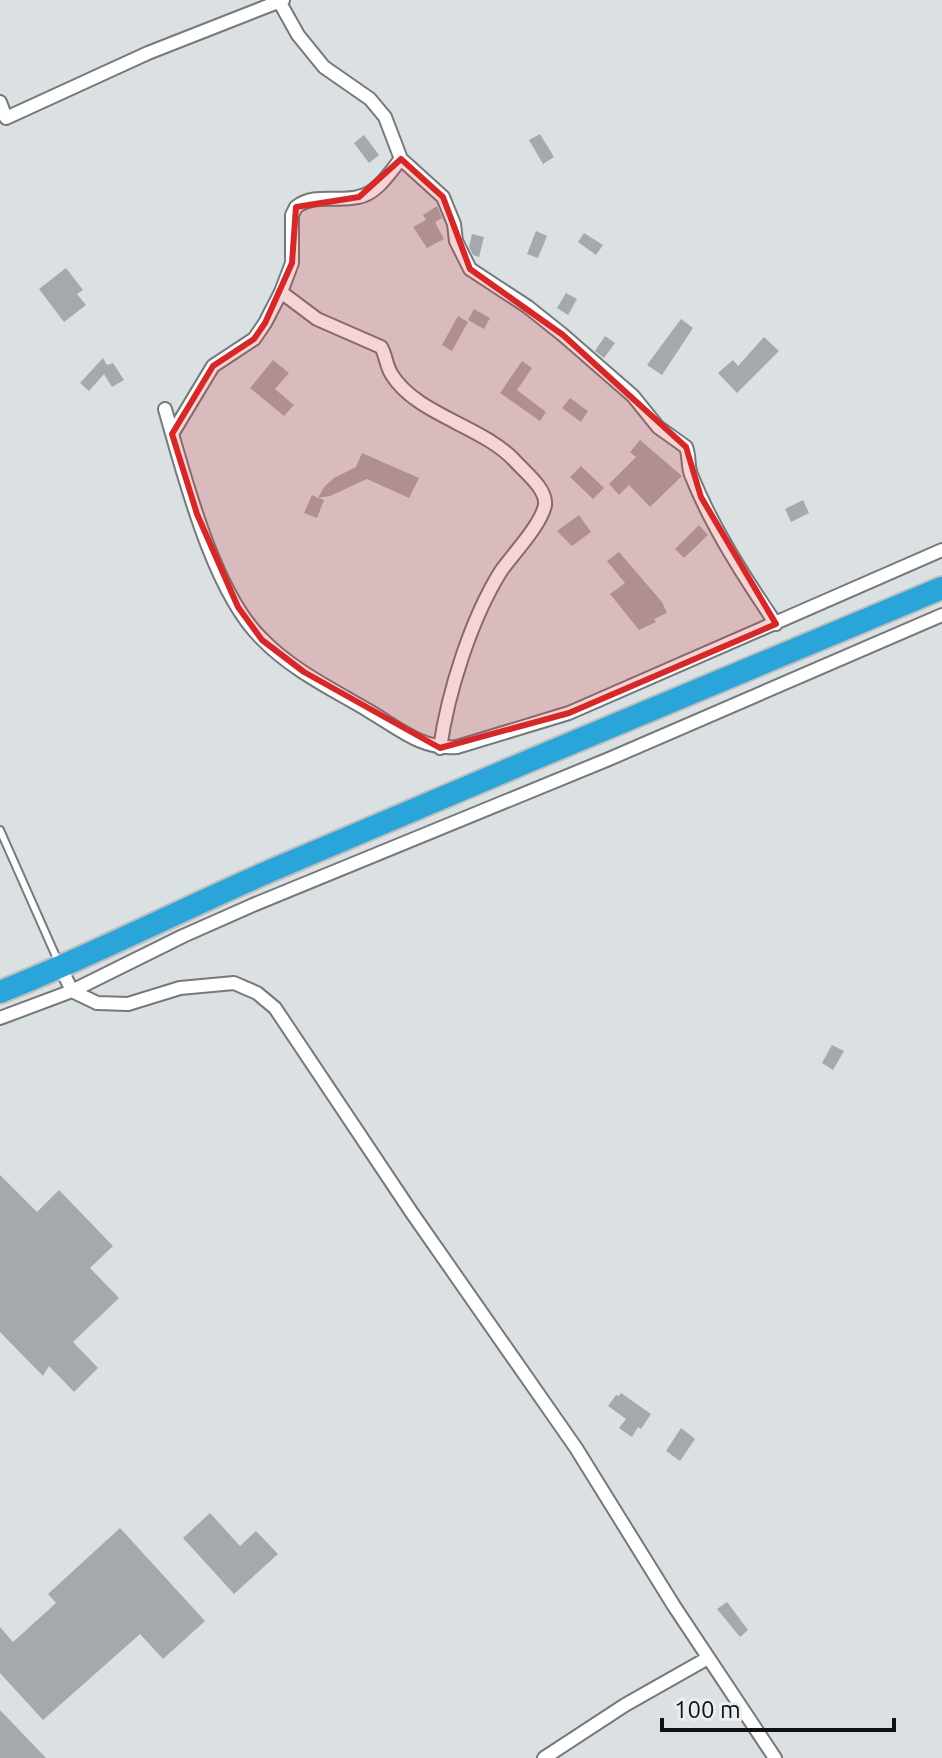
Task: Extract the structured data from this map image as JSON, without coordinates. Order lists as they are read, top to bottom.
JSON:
{
  "scale_bar": "100 m"
}
